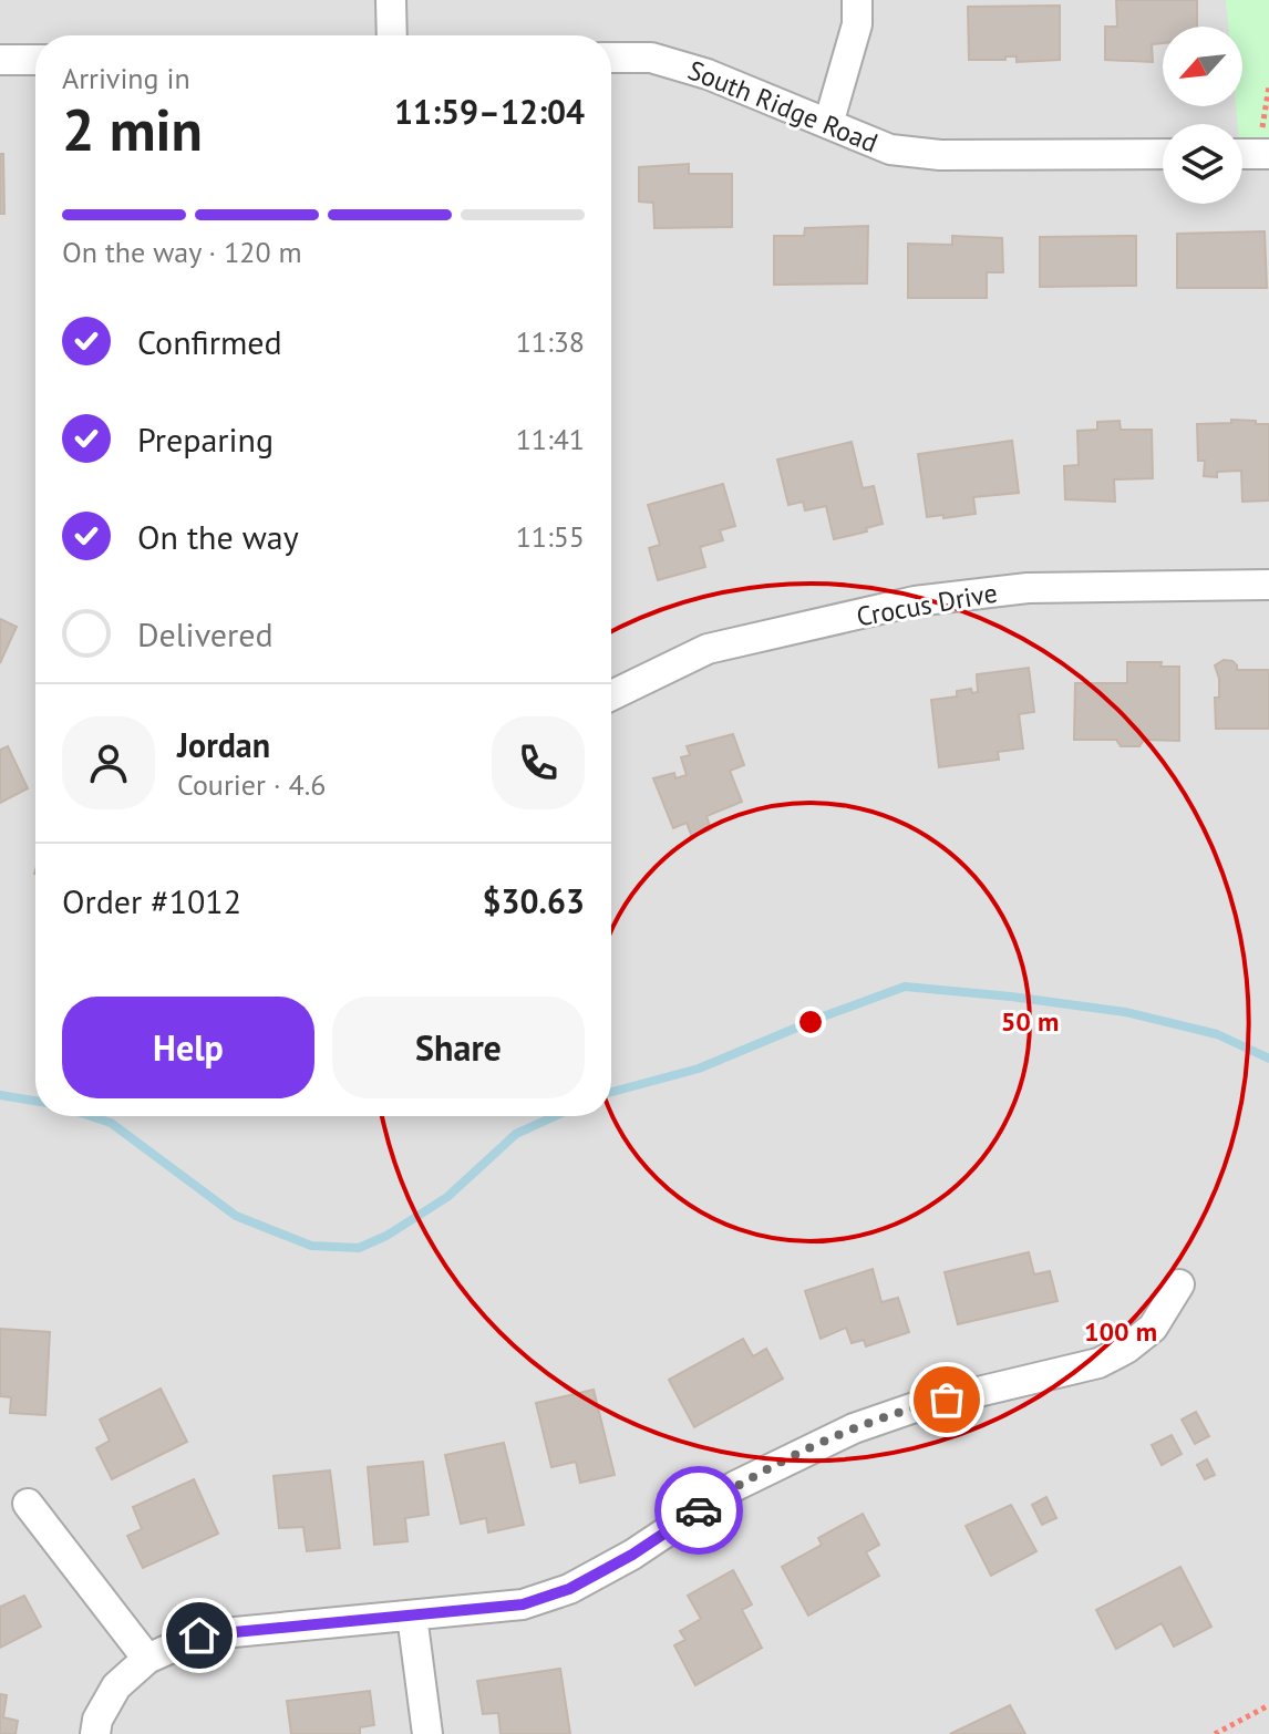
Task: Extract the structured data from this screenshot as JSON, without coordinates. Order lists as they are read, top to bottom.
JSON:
{
  "streets": {
    "street": ["South Ridge Road", "Crocus Drive"]
  },
  "north": "bottom left",
  "page": {
    "heading": ["2 min", "Arriving in", "11:59–12:04"],
    "panel": [
      "Jordan",
      "Courier · 4.6",
      "Order #1012",
      "$30.63"
    ],
    "bar": "On the way · 120 m",
    "list": [
      ["Confirmed", "11:38"],
      ["Preparing", "11:41"],
      ["On the way", "11:55"],
      "Delivered"
    ],
    "buttons": ["Help", "Share"]
  },
  "rings": ["50 m", "100 m"]
}
